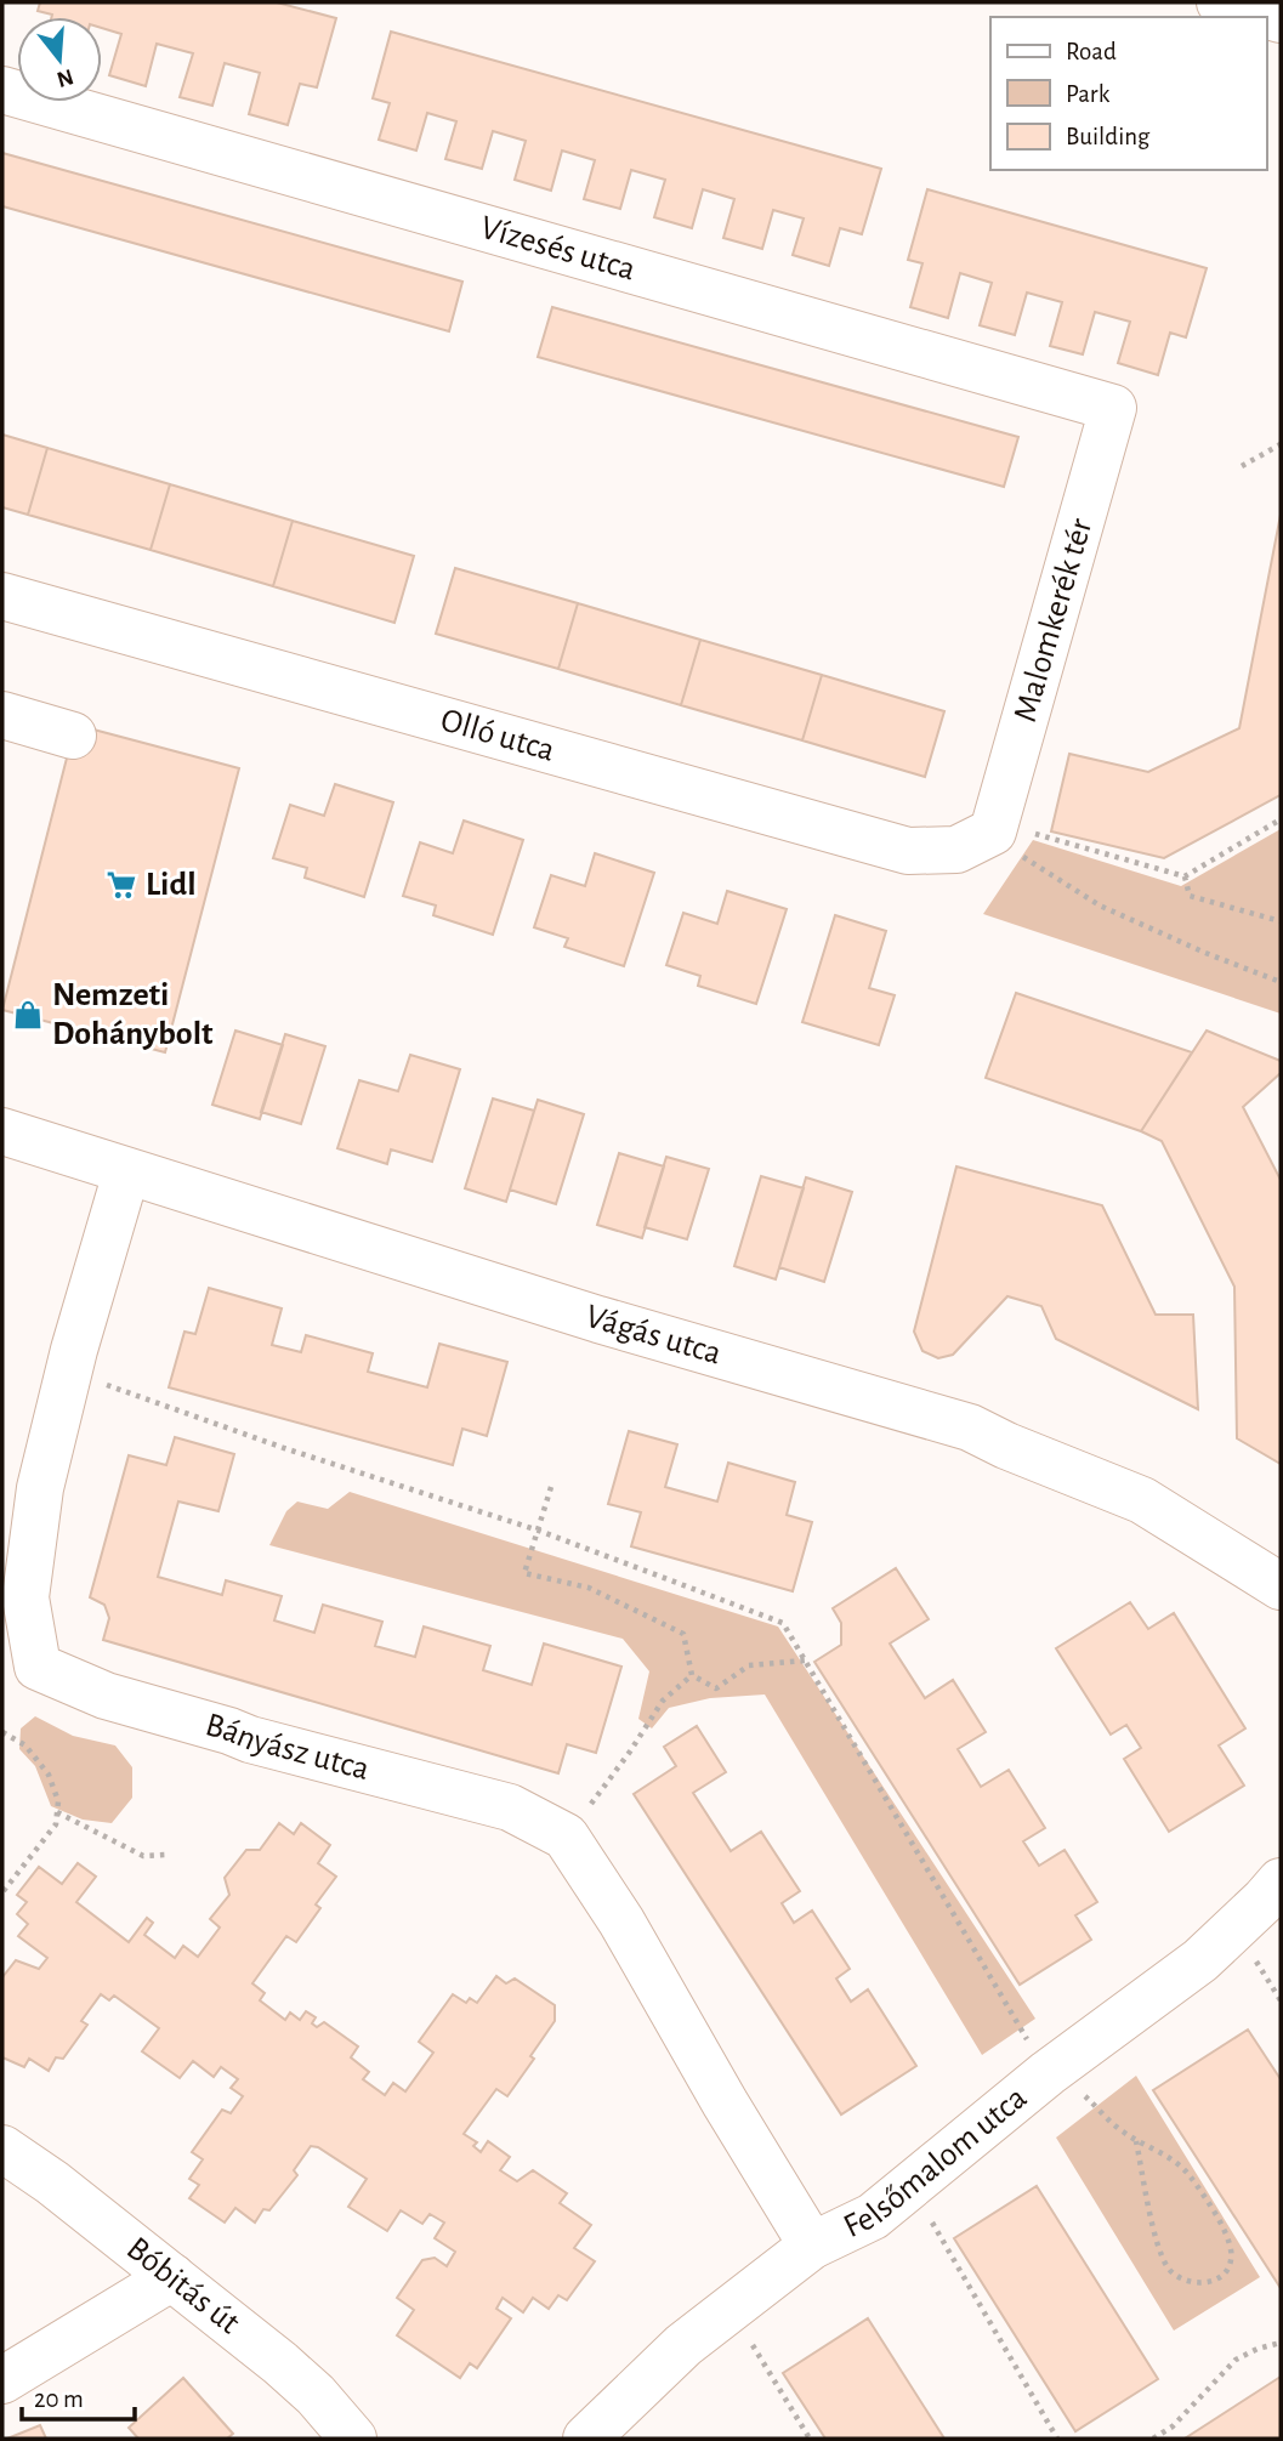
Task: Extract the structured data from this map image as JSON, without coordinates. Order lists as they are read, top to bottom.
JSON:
{
  "streets": {
    "street": [
      "Vízesés utca",
      "Malomkerék tér",
      "Olló utca",
      "Vágás utca",
      "Bányász utca",
      "Felsőmalom utca",
      "Bóbitás út"
    ]
  },
  "crossings": [
    ["Vízesés utca", "Malomkerék tér"],
    ["Malomkerék tér", "Olló utca"],
    ["Vágás utca", "Bányász utca"],
    ["Bányász utca", "Felsőmalom utca"]
  ],
  "places": {
    "supermarket": ["Lidl"],
    "shop": ["Nemzeti Dohánybolt"]
  },
  "legend": ["Road", "Park", "Building"],
  "scale_bar": "20 m",
  "north": "bottom"
}
